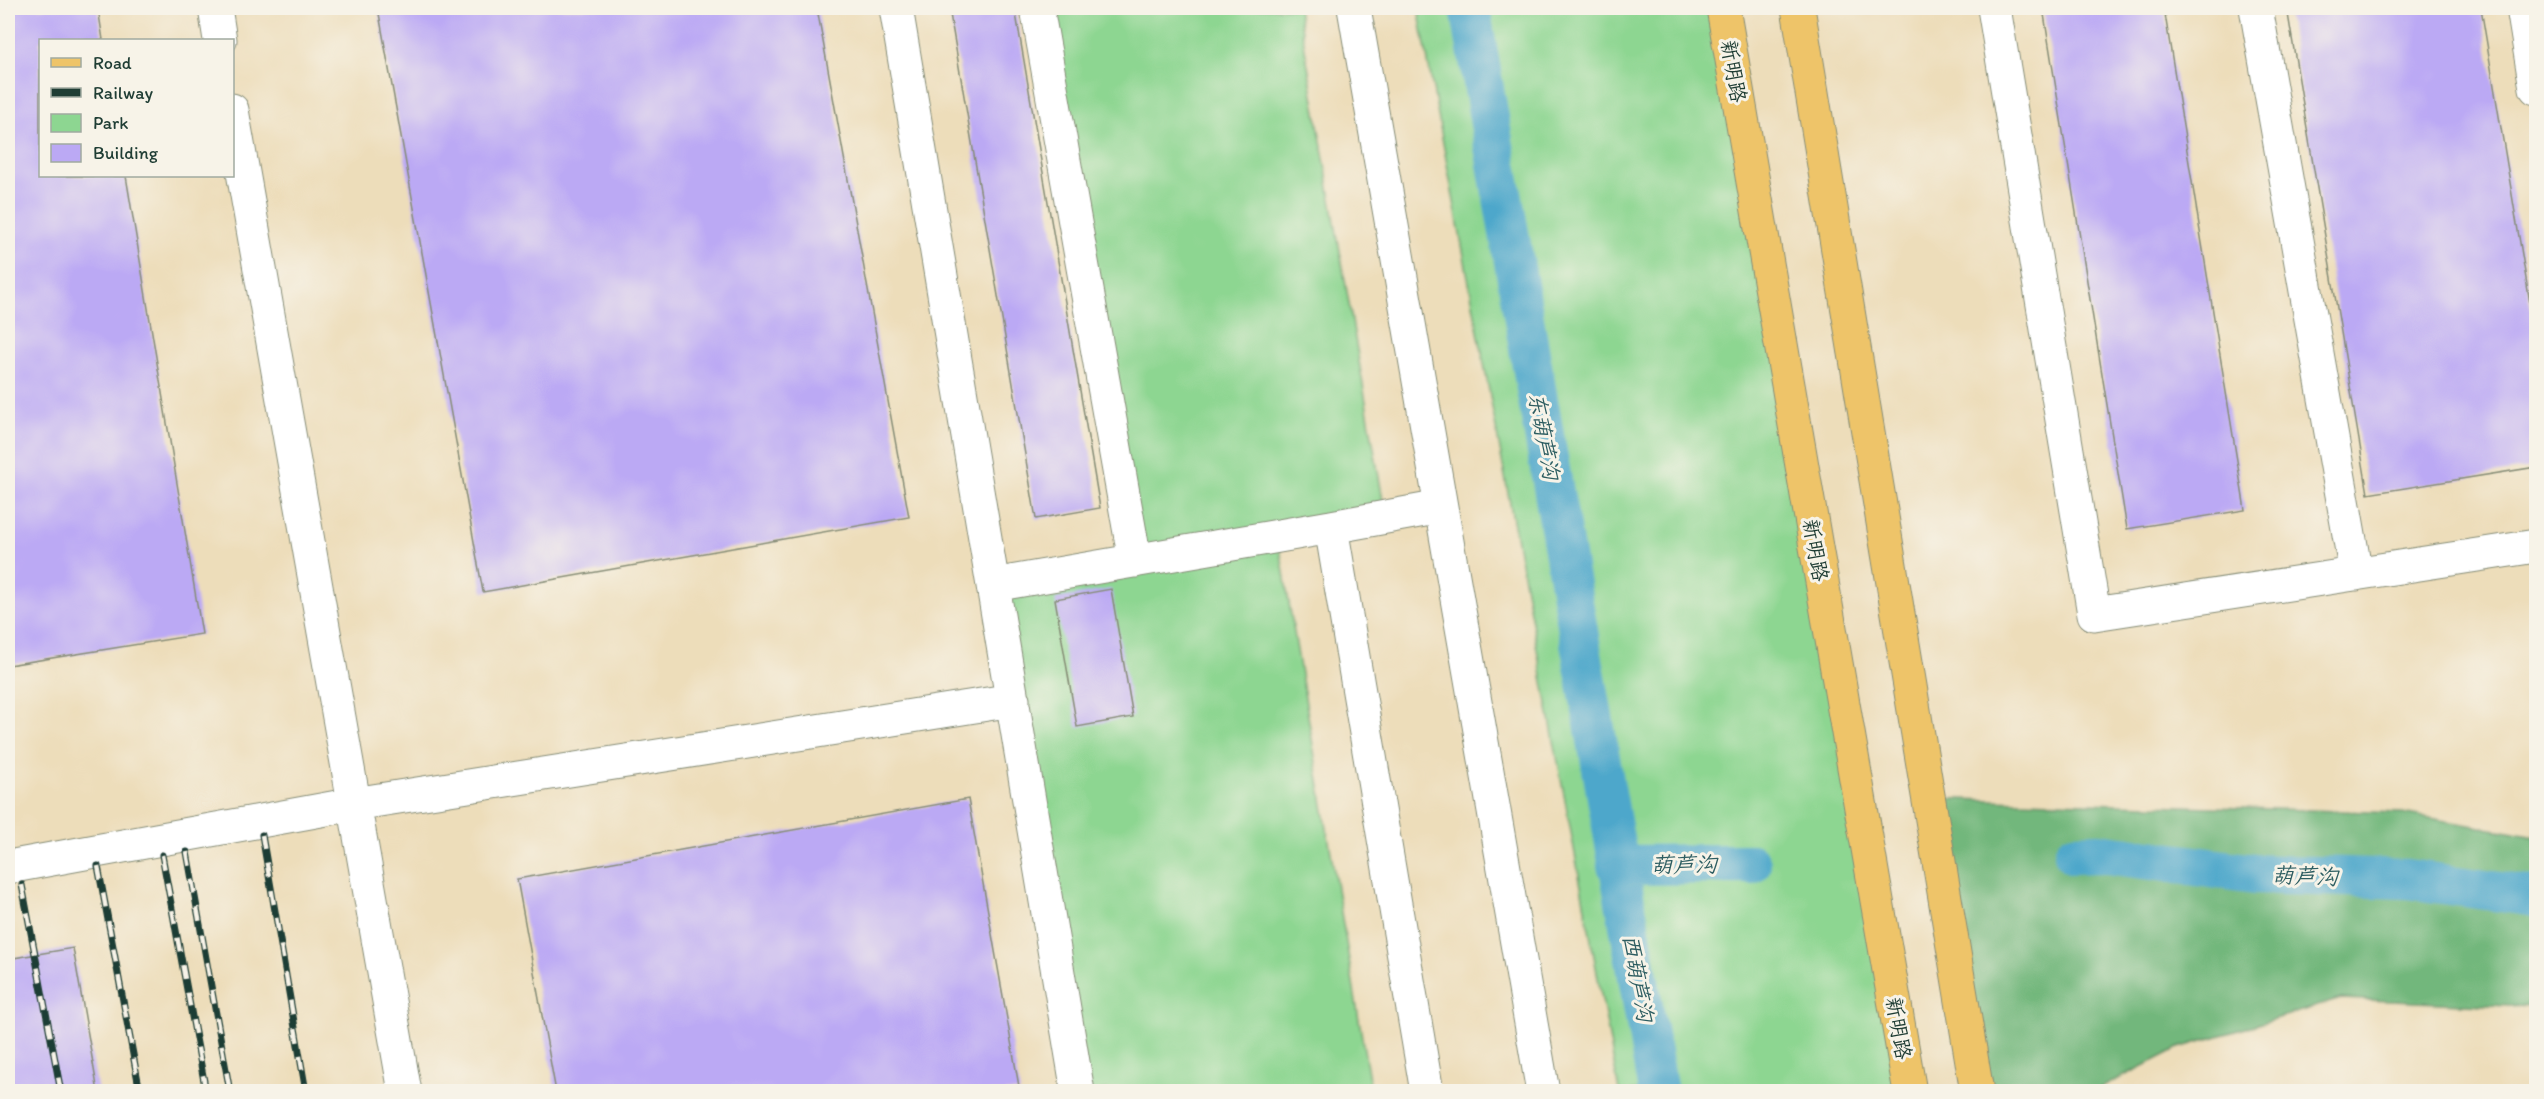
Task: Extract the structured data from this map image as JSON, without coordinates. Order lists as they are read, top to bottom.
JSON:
{
  "streets": {
    "main road": ["新明路"]
  },
  "water": ["东葫芦沟", "葫芦沟", "西葫芦沟"],
  "legend": [
    "Road",
    "Railway",
    "Park",
    "Building"
  ]
}
